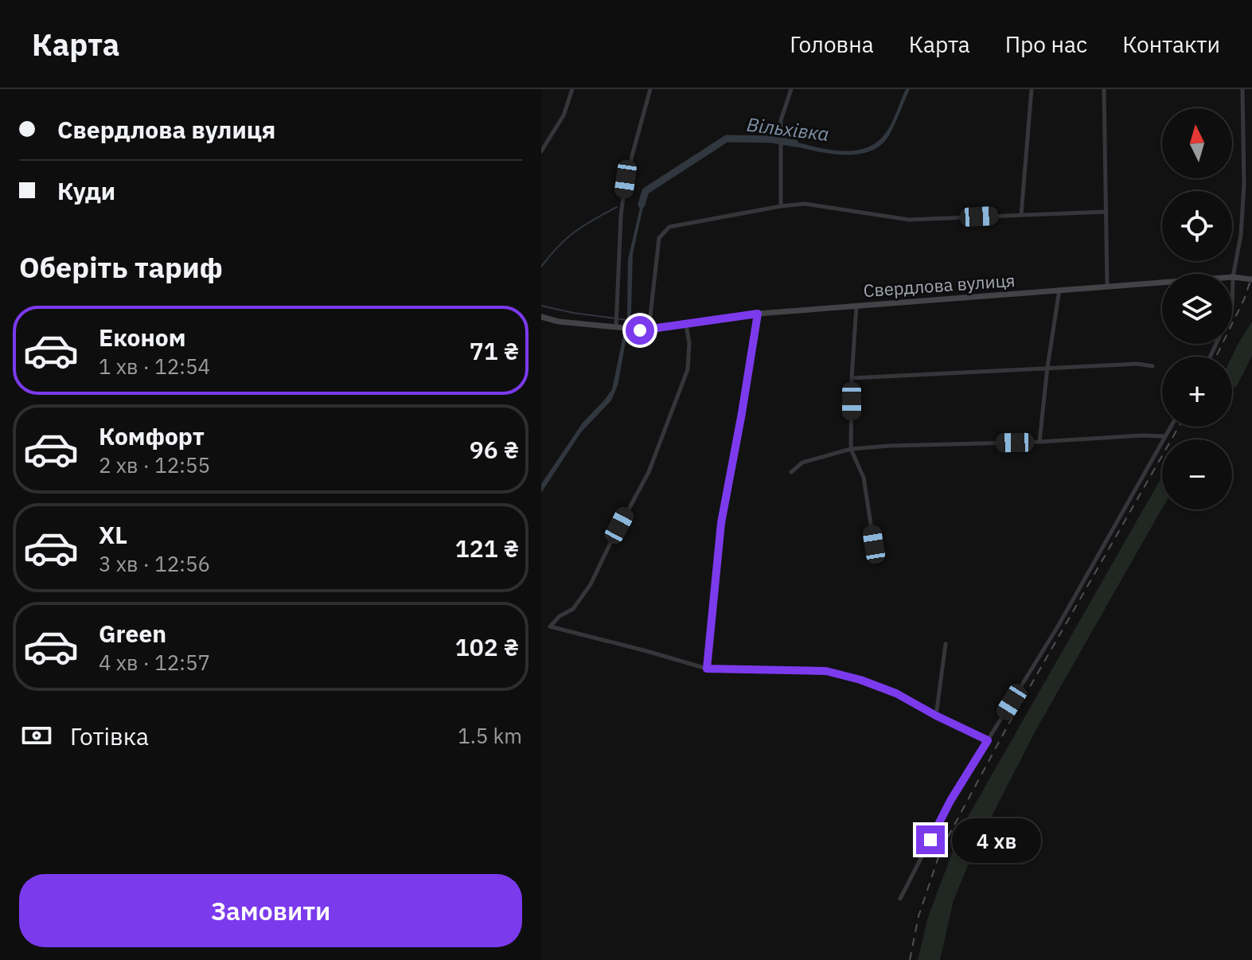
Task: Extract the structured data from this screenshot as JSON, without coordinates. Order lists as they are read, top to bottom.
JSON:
{
  "streets": {
    "street": ["Свердлова вулиця"]
  },
  "water": ["Вільхівка"],
  "north": "top",
  "page": {
    "header": "Карта",
    "nav": [
      "Головна",
      "Карта",
      "Про нас",
      "Контакти"
    ],
    "banner": ["Свердлова вулиця", "Куди"],
    "map_buttons": ["+", "−"],
    "heading": "Оберіть тариф",
    "list": [
      {
        "name": "Економ",
        "note": "1 хв · 12:54",
        "value": "71 ₴"
      },
      {
        "name": "Комфорт",
        "note": "2 хв · 12:55",
        "value": "96 ₴"
      },
      {
        "name": "XL",
        "note": "3 хв · 12:56",
        "value": "121 ₴"
      },
      {
        "name": "Green",
        "note": "4 хв · 12:57",
        "value": "102 ₴"
      }
    ],
    "pay": ["Готівка", "1.5 km"],
    "bubble": "4 хв",
    "buttons": "Замовити"
  }
}
